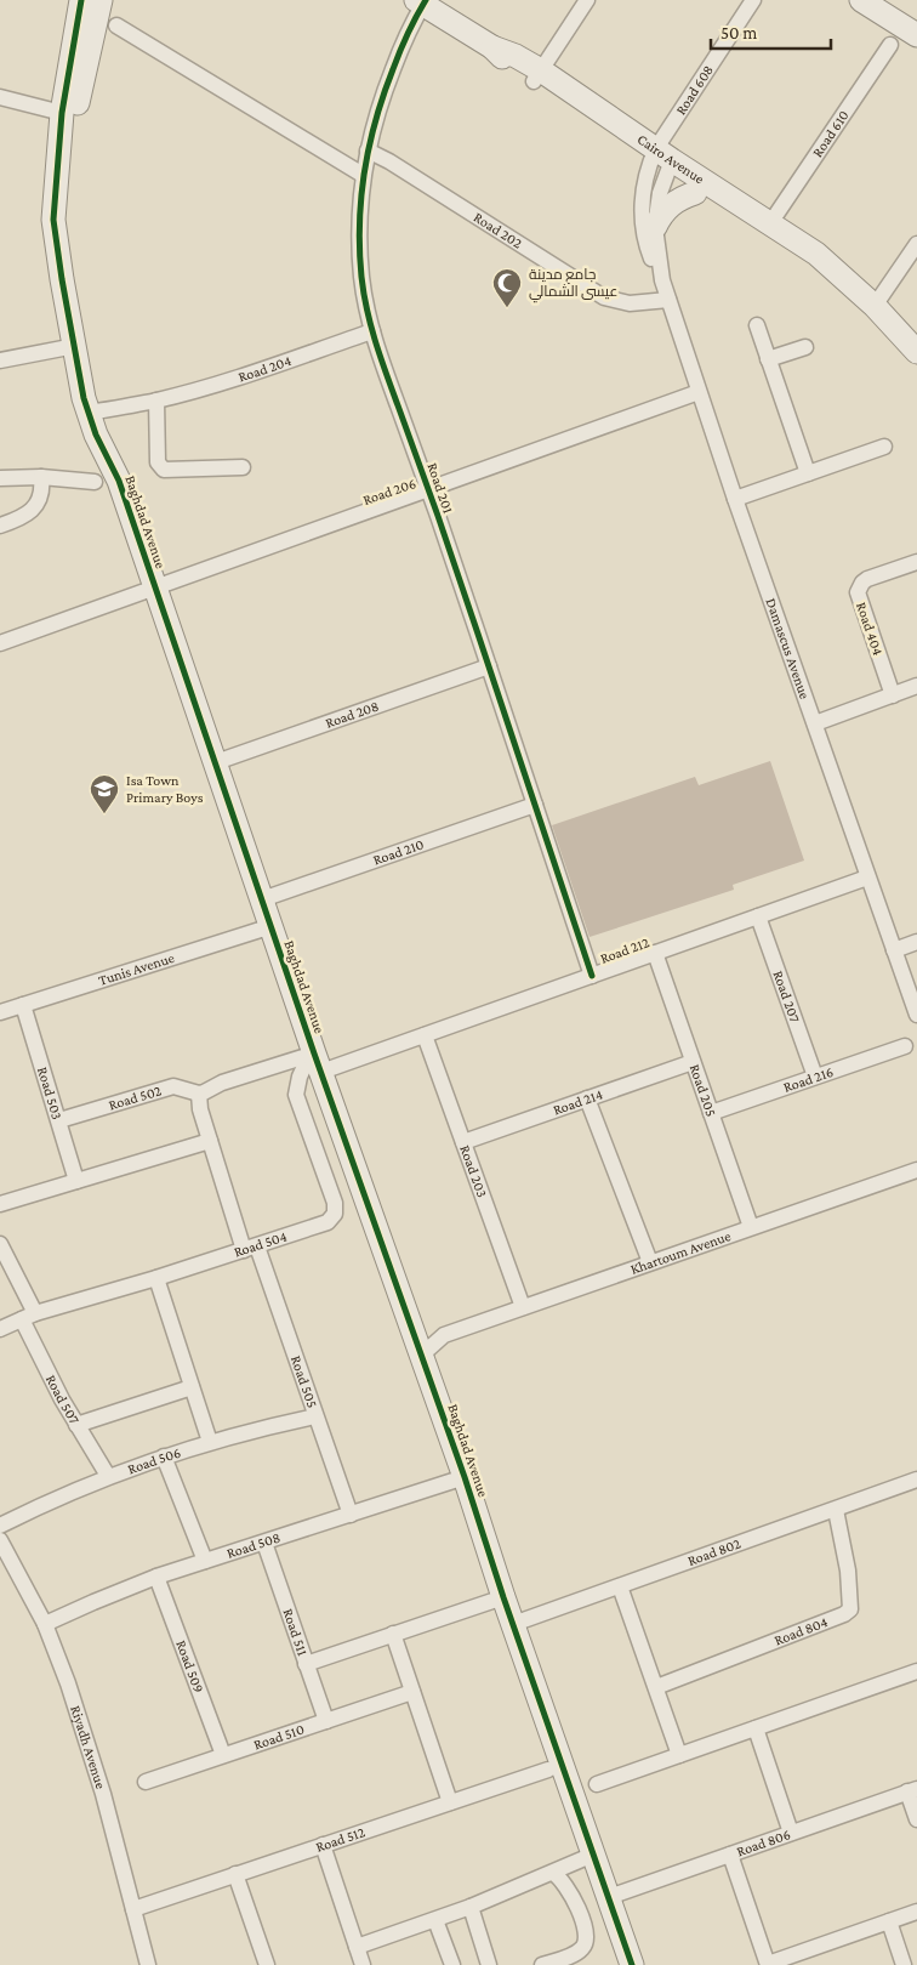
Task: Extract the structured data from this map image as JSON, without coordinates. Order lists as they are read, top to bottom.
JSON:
{
  "streets": {
    "street": [
      "Road 608",
      "Road 610",
      "Cairo Avenue",
      "Road 202",
      "Road 204",
      "Road 201",
      "Road 206",
      "Baghdad Avenue",
      "Road 404",
      "Damascus Avenue",
      "Road 208",
      "Road 210",
      "Road 212",
      "Tunis Avenue",
      "Road 207",
      "Road 216",
      "Road 205",
      "Road 503",
      "Road 502",
      "Road 214",
      "Road 203",
      "Road 504",
      "Khartoum Avenue",
      "Road 505",
      "Road 507",
      "Road 506",
      "Road 508",
      "Road 802",
      "Road 804",
      "Road 511",
      "Road 509",
      "Road 510",
      "Riyadh Avenue",
      "Road 512",
      "Road 806"
    ]
  },
  "crossings": [
    ["Road 608", "Cairo Avenue"],
    ["Road 608", "Damascus Avenue"],
    ["Road 610", "Cairo Avenue"],
    ["Cairo Avenue", "Road 201"],
    ["Cairo Avenue", "Damascus Avenue"],
    ["Road 202", "Road 201"],
    ["Road 202", "Damascus Avenue"],
    ["Road 204", "Road 201"],
    ["Road 204", "Baghdad Avenue"],
    ["Road 201", "Road 206"],
    ["Road 201", "Road 208"],
    ["Road 201", "Road 210"],
    ["Road 201", "Road 212"],
    ["Road 206", "Baghdad Avenue"],
    ["Road 206", "Damascus Avenue"],
    ["Baghdad Avenue", "Road 208"],
    ["Baghdad Avenue", "Road 210"],
    ["Baghdad Avenue", "Road 212"],
    ["Baghdad Avenue", "Tunis Avenue"],
    ["Baghdad Avenue", "Road 504"],
    ["Baghdad Avenue", "Khartoum Avenue"],
    ["Baghdad Avenue", "Road 508"],
    ["Baghdad Avenue", "Road 802"],
    ["Baghdad Avenue", "Road 806"],
    ["Damascus Avenue", "Road 212"],
    ["Road 212", "Road 207"],
    ["Road 212", "Road 205"],
    ["Road 212", "Road 203"],
    ["Road 212", "Road 504"],
    ["Tunis Avenue", "Road 503"],
    ["Road 207", "Road 216"],
    ["Road 216", "Road 205"],
    ["Road 205", "Road 214"],
    ["Road 205", "Khartoum Avenue"],
    ["Road 503", "Road 502"],
    ["Road 214", "Road 203"],
    ["Road 203", "Khartoum Avenue"],
    ["Road 504", "Road 505"],
    ["Road 504", "Road 507"],
    ["Road 505", "Road 506"],
    ["Road 505", "Road 508"],
    ["Road 507", "Road 506"],
    ["Road 508", "Road 511"],
    ["Road 508", "Road 509"],
    ["Road 508", "Riyadh Avenue"],
    ["Road 802", "Road 804"],
    ["Road 511", "Road 510"],
    ["Road 509", "Road 510"],
    ["Riyadh Avenue", "Road 512"]
  ],
  "places": {
    "mosque": ["جامع مدينة عيسى الشمالي"],
    "school or university": ["Isa Town Primary Boys"]
  },
  "scale_bar": "50 m"
}
